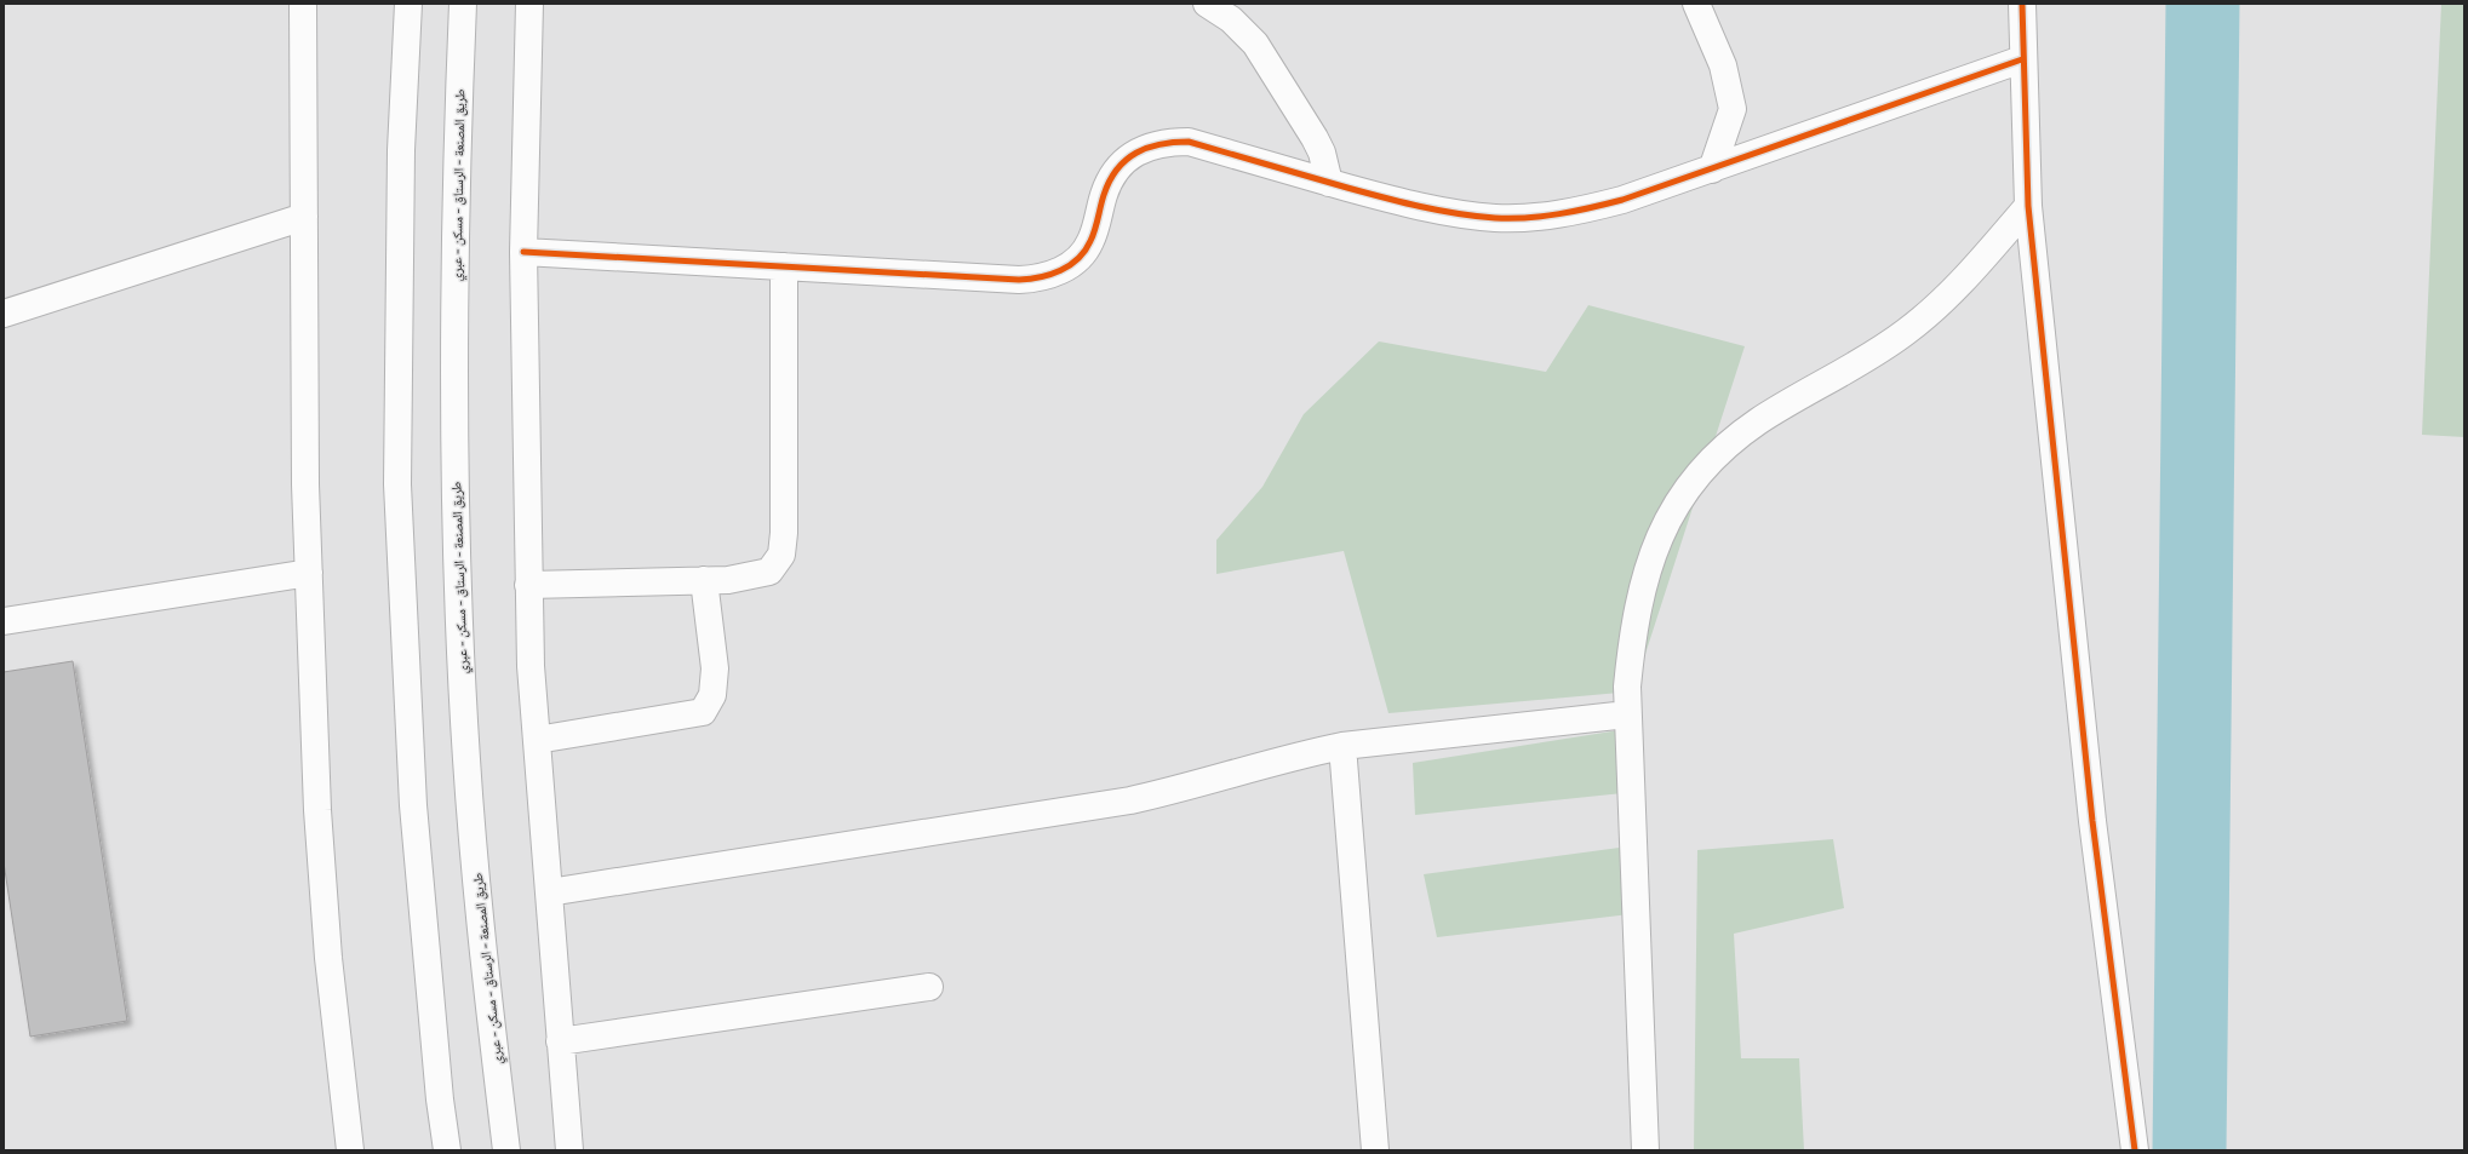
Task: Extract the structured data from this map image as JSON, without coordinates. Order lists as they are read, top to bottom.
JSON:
{
  "streets": {
    "main road": ["طريق المصنعة - الرستاق - مسكن - عبري"]
  }
}
